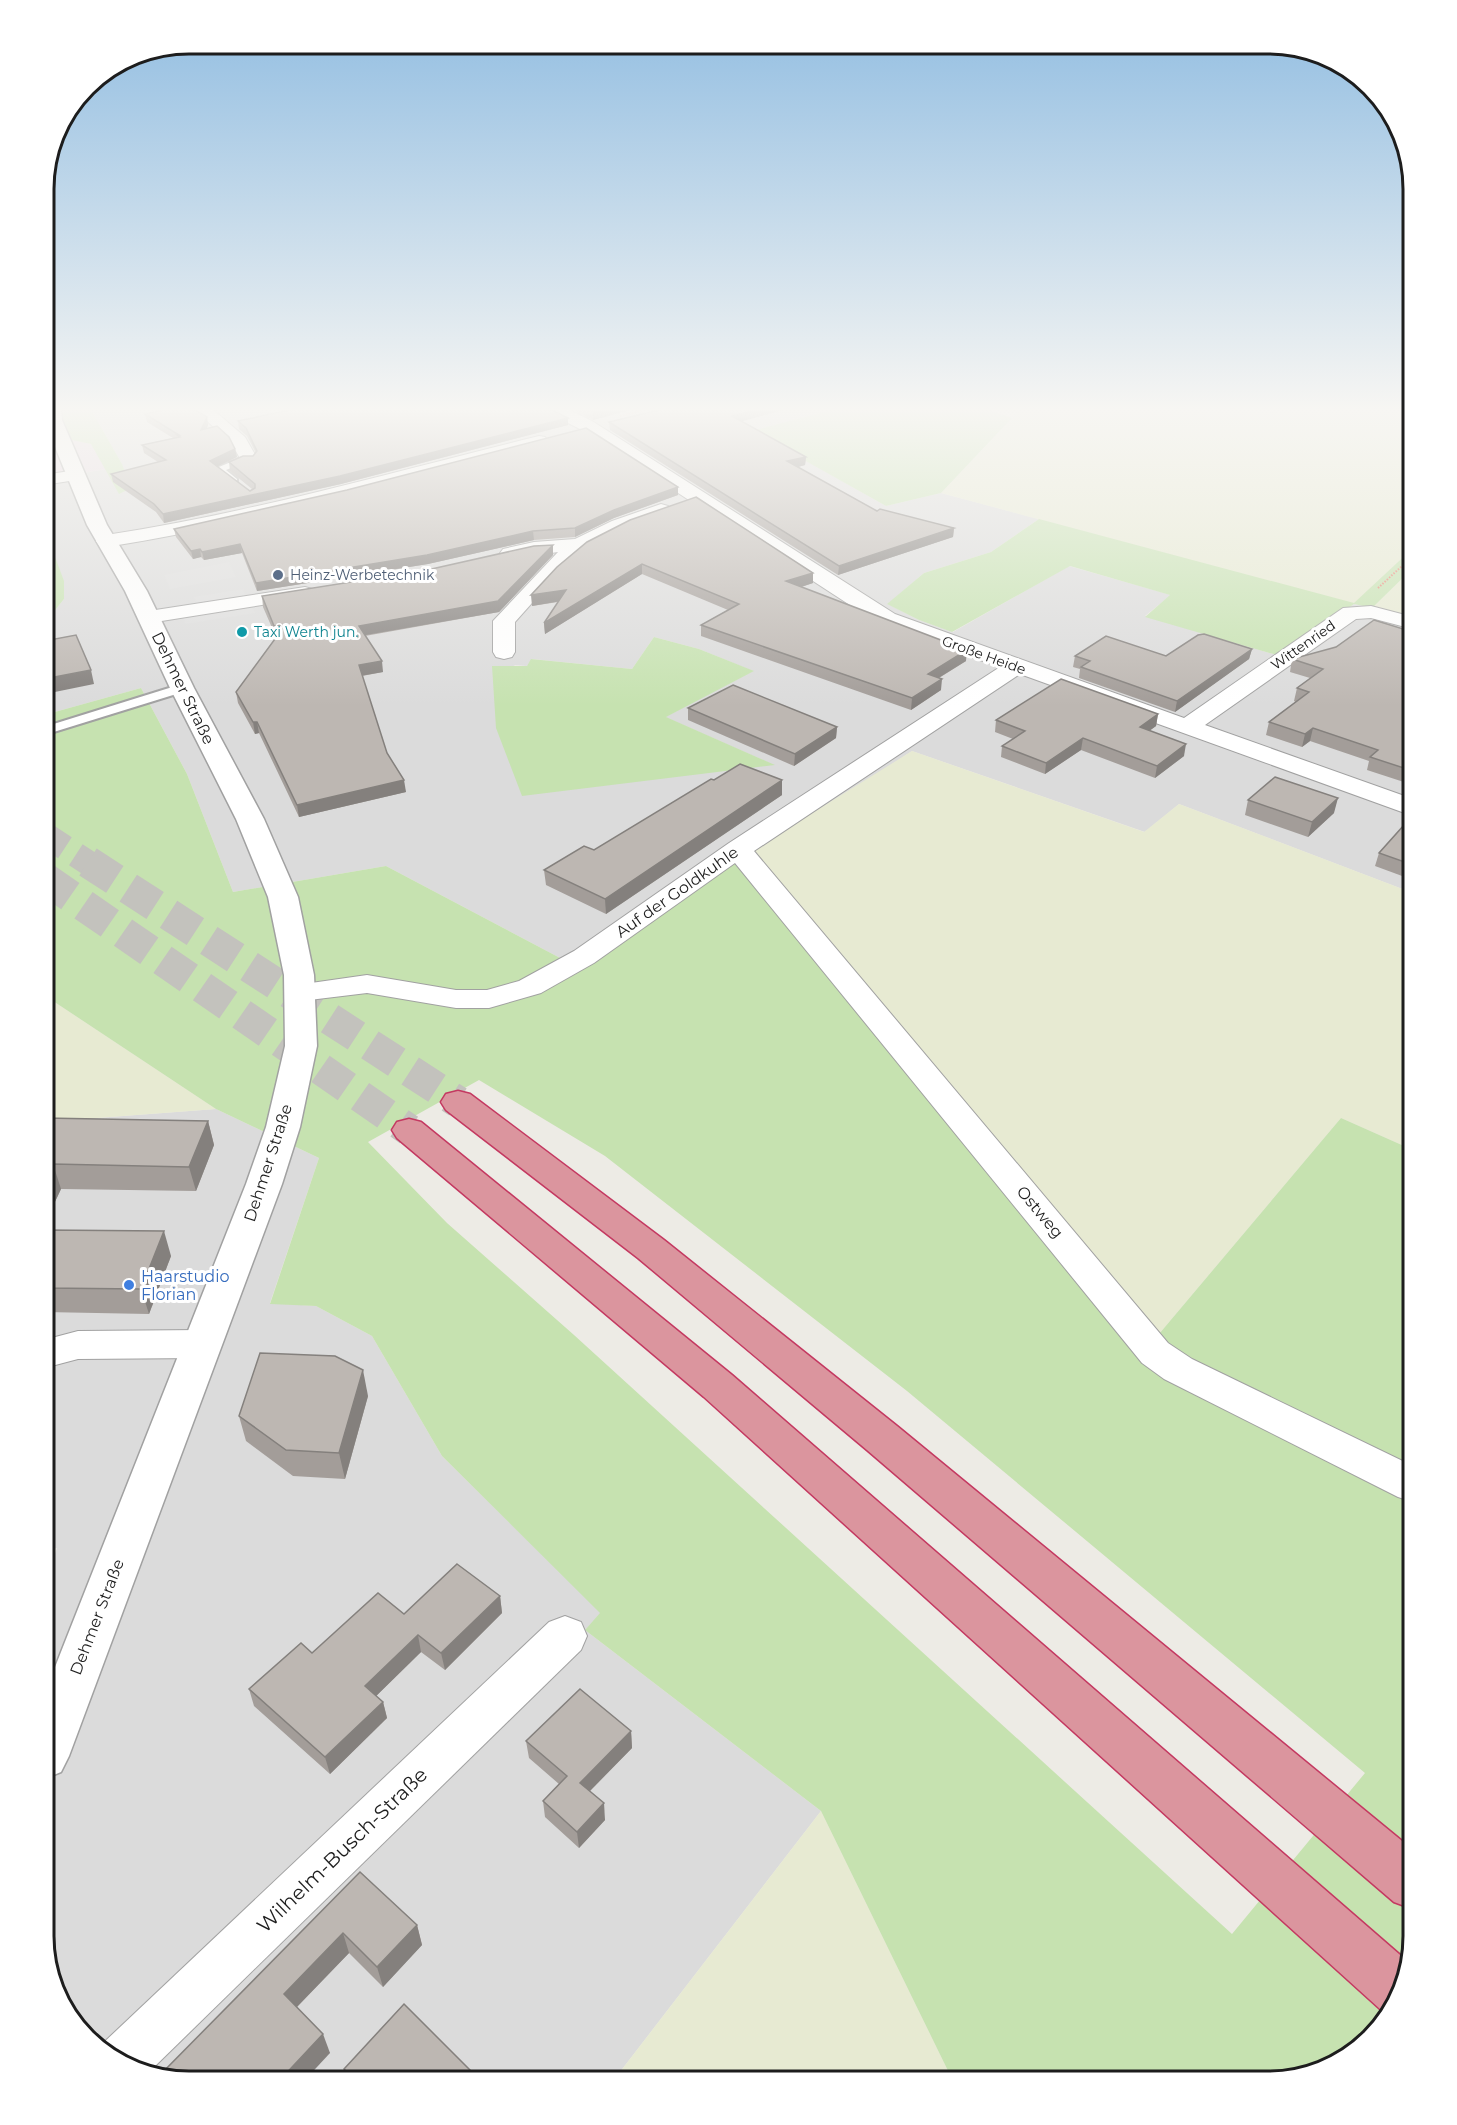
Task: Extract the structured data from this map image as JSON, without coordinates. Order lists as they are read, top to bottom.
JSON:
{
  "streets": {
    "street": [
      "Wittenried",
      "Große Heide",
      "Dehmer Straße",
      "Auf der Goldkuhle",
      "Ostweg",
      "Wilhelm-Busch-Straße"
    ]
  },
  "crossings": [
    ["Wittenried", "Große Heide"],
    ["Große Heide", "Auf der Goldkuhle"],
    ["Dehmer Straße", "Auf der Goldkuhle"],
    ["Auf der Goldkuhle", "Ostweg"]
  ],
  "places": ["Heinz-Werbetechnik", "Taxi Werth jun.", "Haarstudio Florian"]
}
